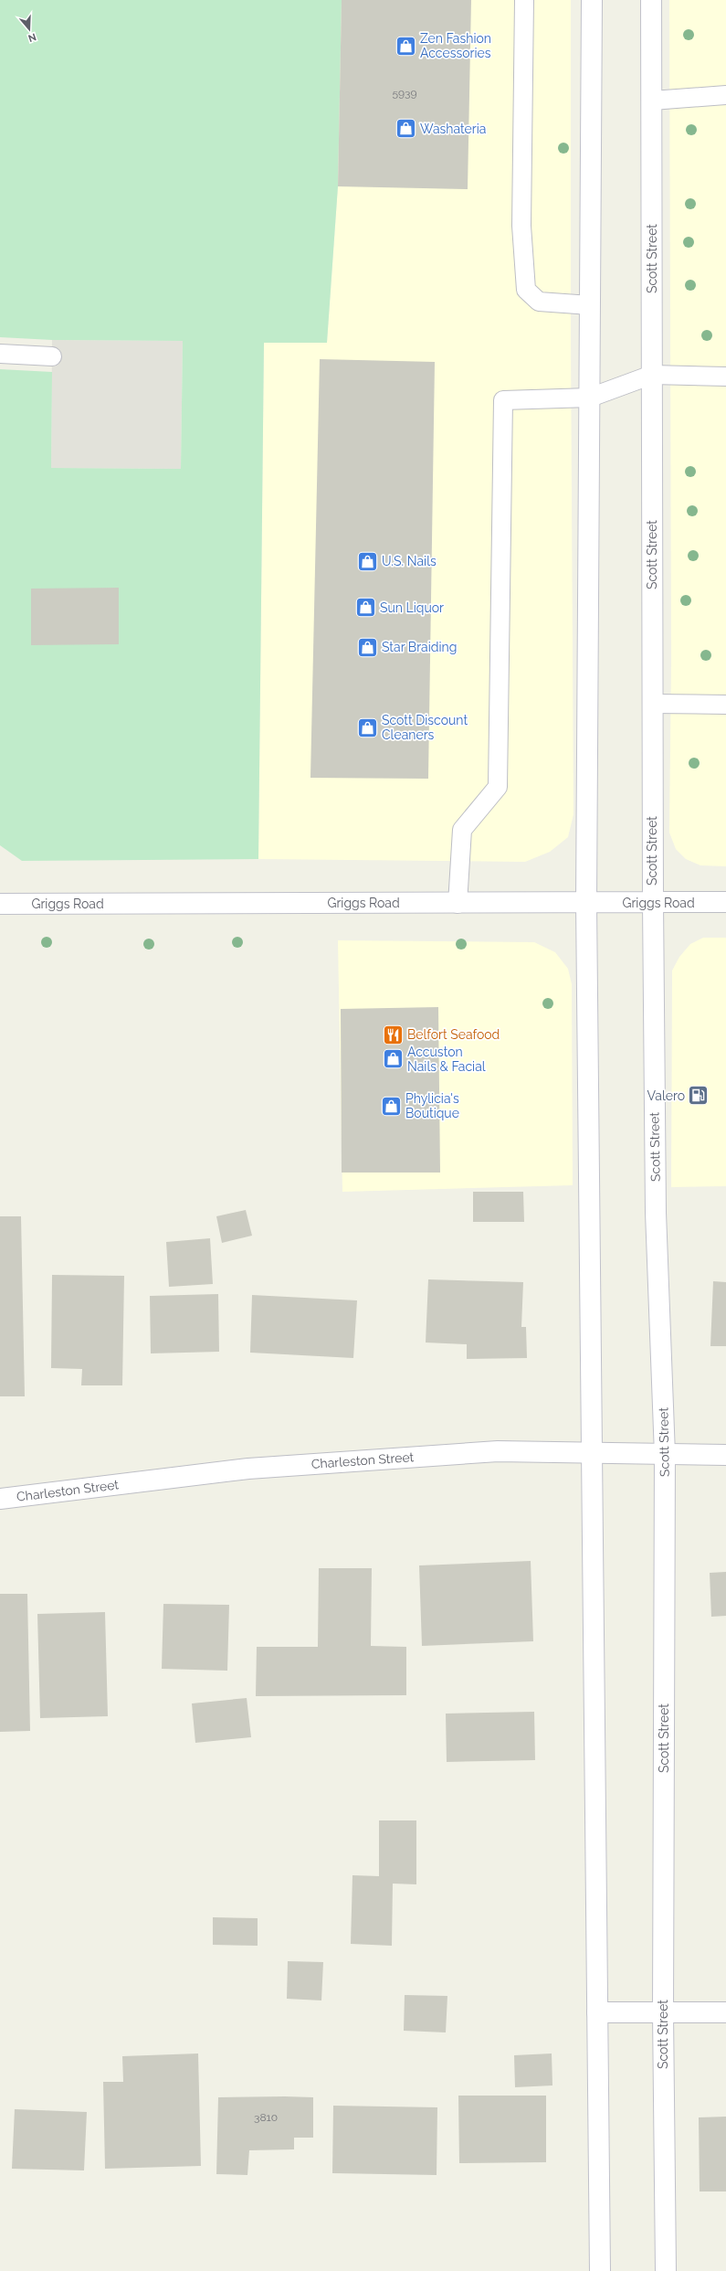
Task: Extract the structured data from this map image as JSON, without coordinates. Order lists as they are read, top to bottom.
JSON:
{
  "streets": {
    "main road": ["Scott Street", "Griggs Road", "Charleston Street"]
  },
  "crossings": [
    ["Scott Street", "Griggs Road"],
    ["Scott Street", "Charleston Street"]
  ],
  "places": {
    "shop": [
      "Zen Fashion Accessories",
      "Washateria",
      "U.S. Nails",
      "Sun Liquor",
      "Star Braiding",
      "Scott Discount Cleaners",
      "Accuston Nails & Facial",
      "Phylicia's Boutique"
    ],
    "restaurant": ["Belfort Seafood"],
    "fuel station": ["Valero"]
  },
  "house_numbers": ["5939", "3810"],
  "north": "bottom"
}
